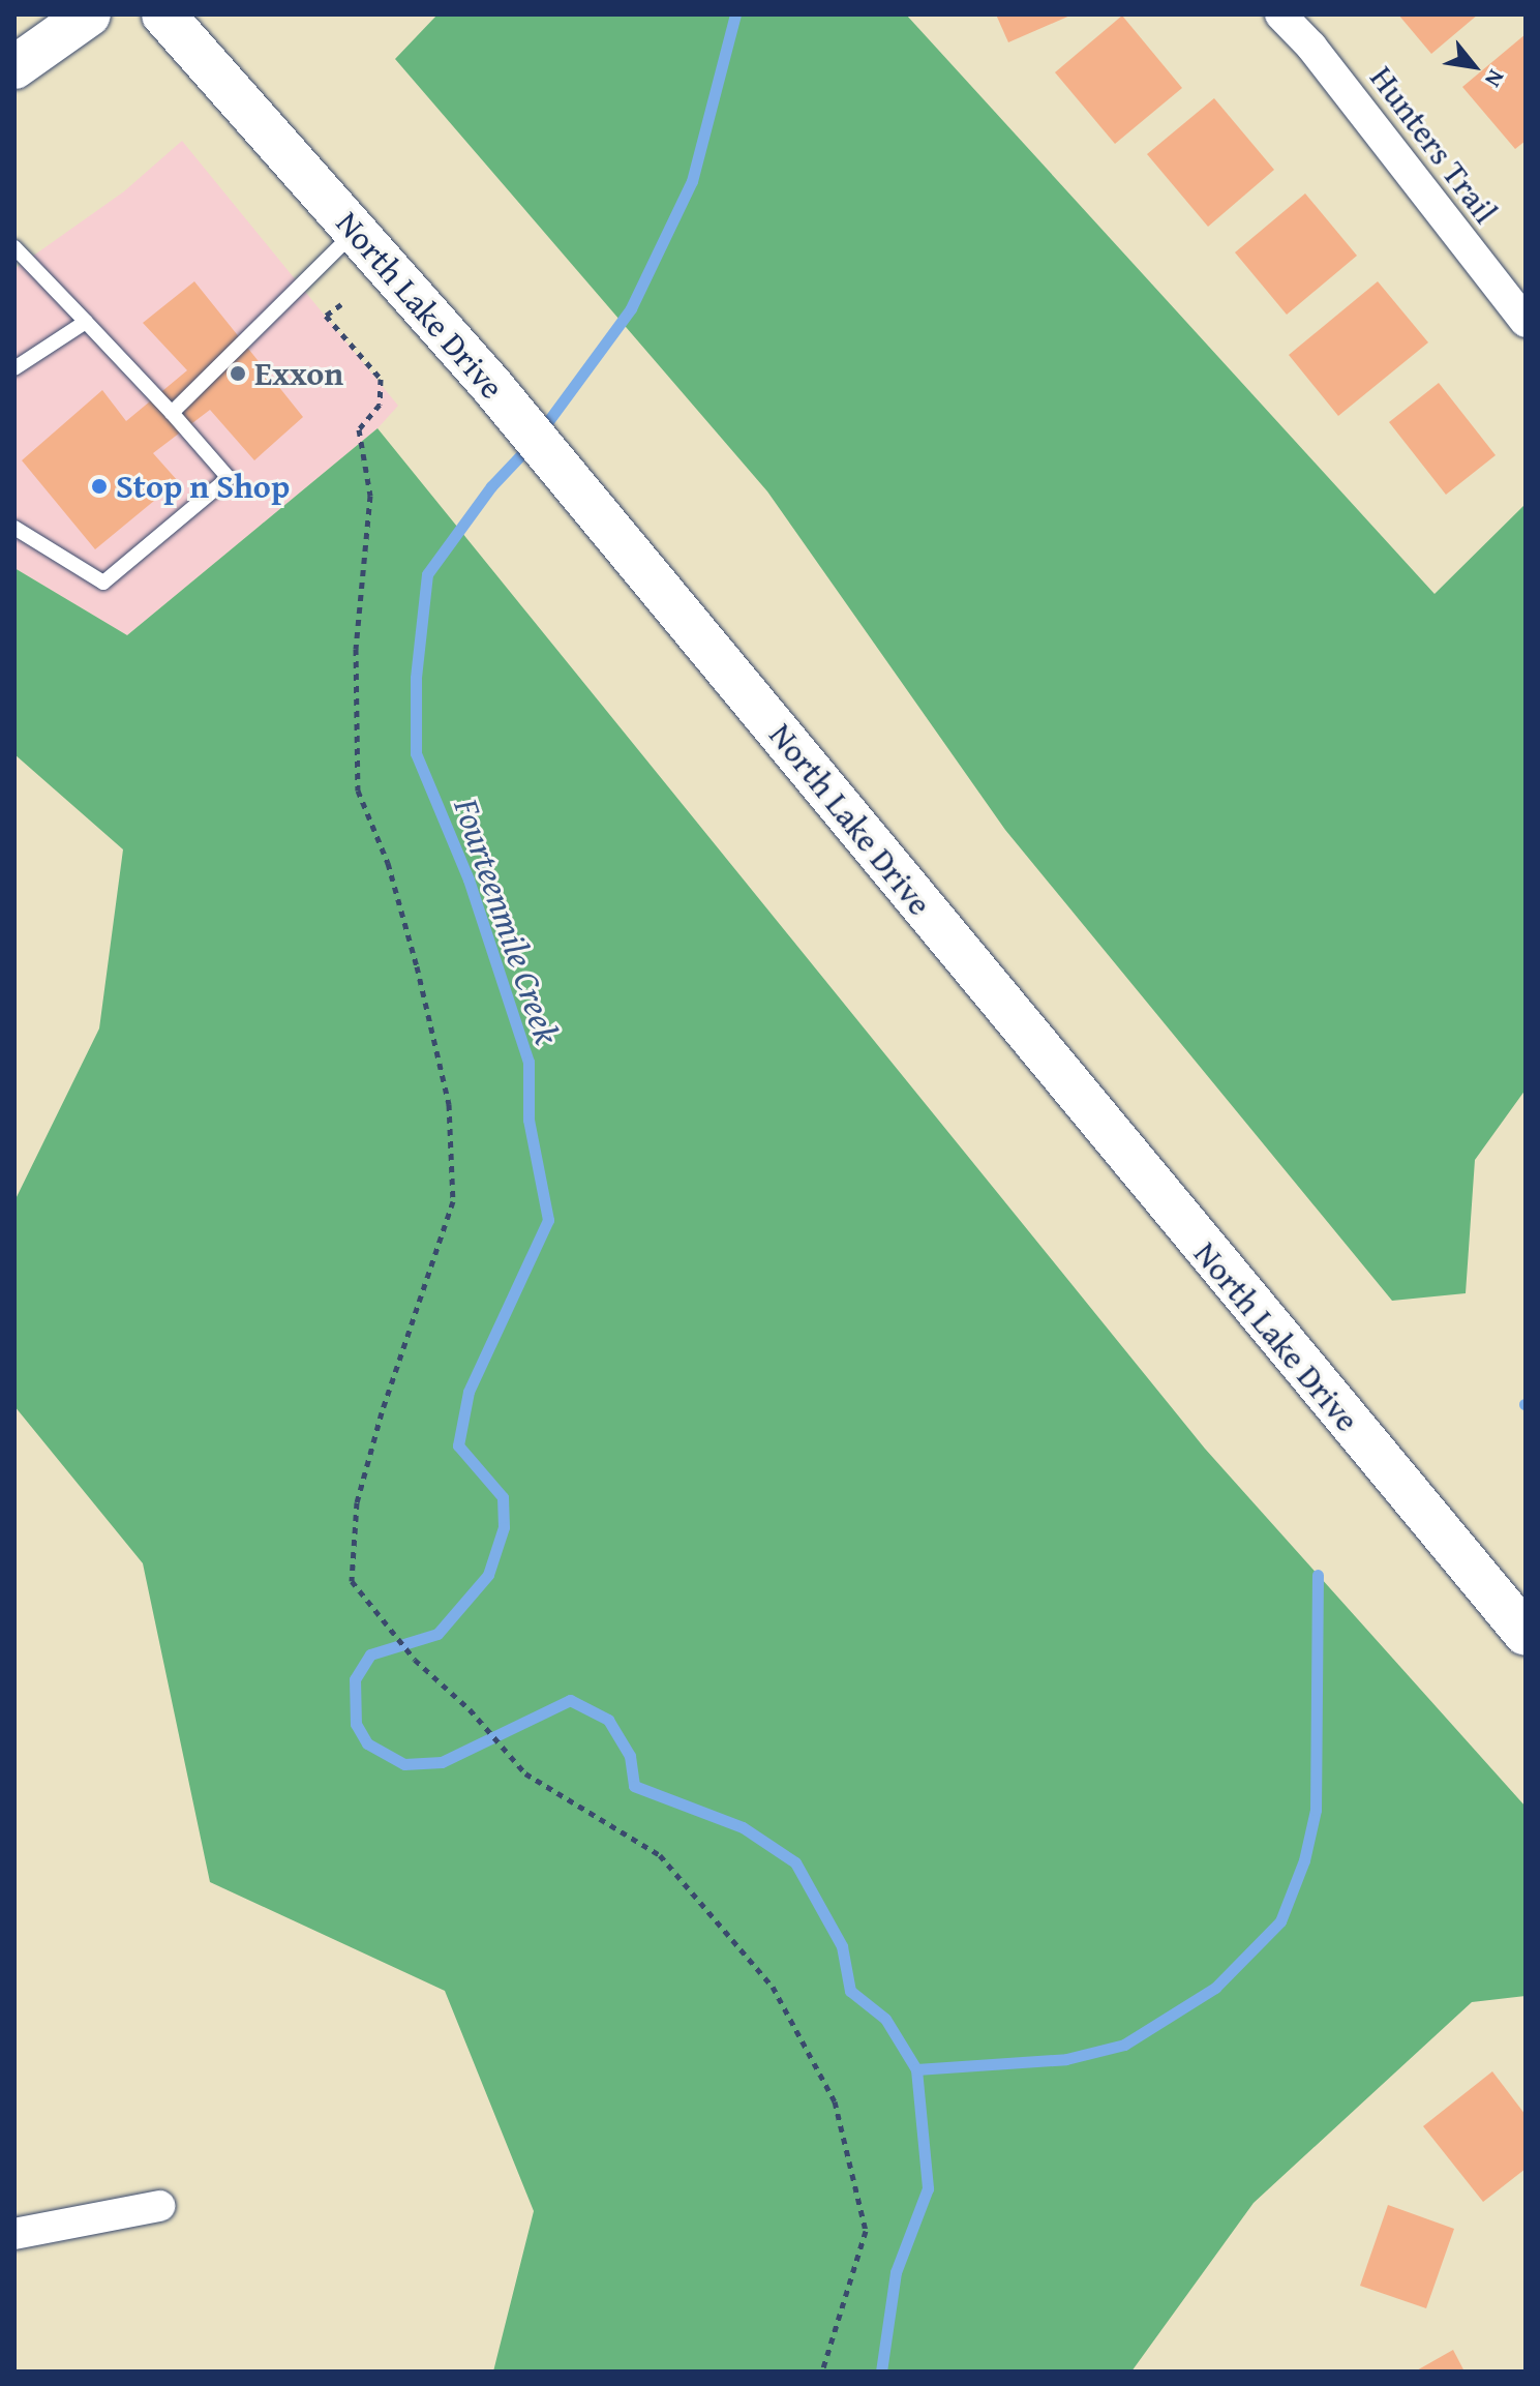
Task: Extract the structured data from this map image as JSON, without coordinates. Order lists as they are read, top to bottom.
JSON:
{
  "streets": {
    "main road": ["North Lake Drive"],
    "street": ["Hunters Trail"]
  },
  "water": ["Fourteenmile Creek"],
  "places": ["Exxon", "Stop n Shop"],
  "north": "bottom right"
}
